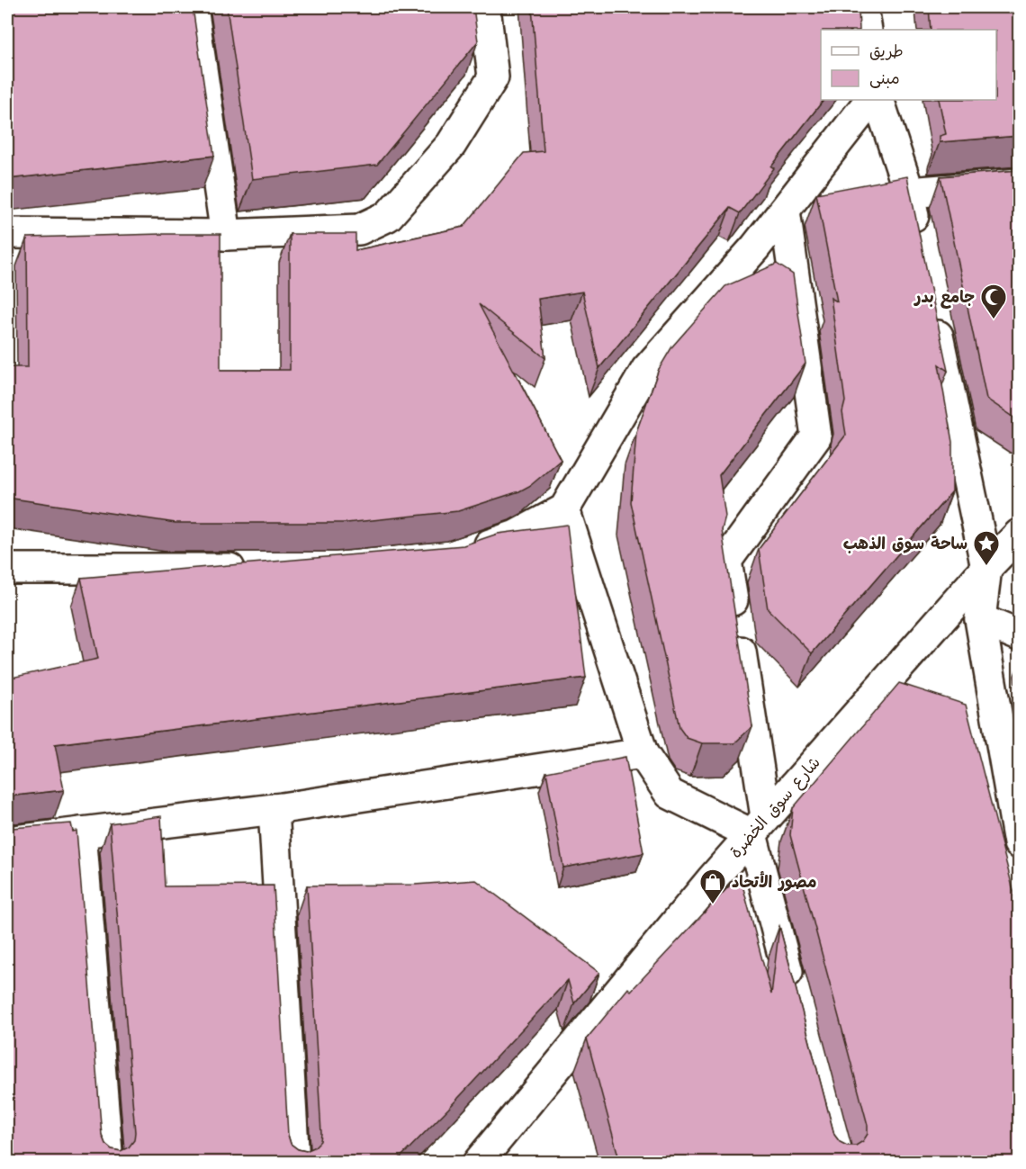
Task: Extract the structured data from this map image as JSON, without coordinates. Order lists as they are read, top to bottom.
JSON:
{
  "streets": {
    "street": ["شارع سوق الخضرة"]
  },
  "places": {
    "mosque": ["جامع بدر"],
    "place": ["ساحة سوق الذهب"],
    "shop": ["مصور اﻷتحاد"]
  },
  "legend": ["طريق", "مبنى"]
}
